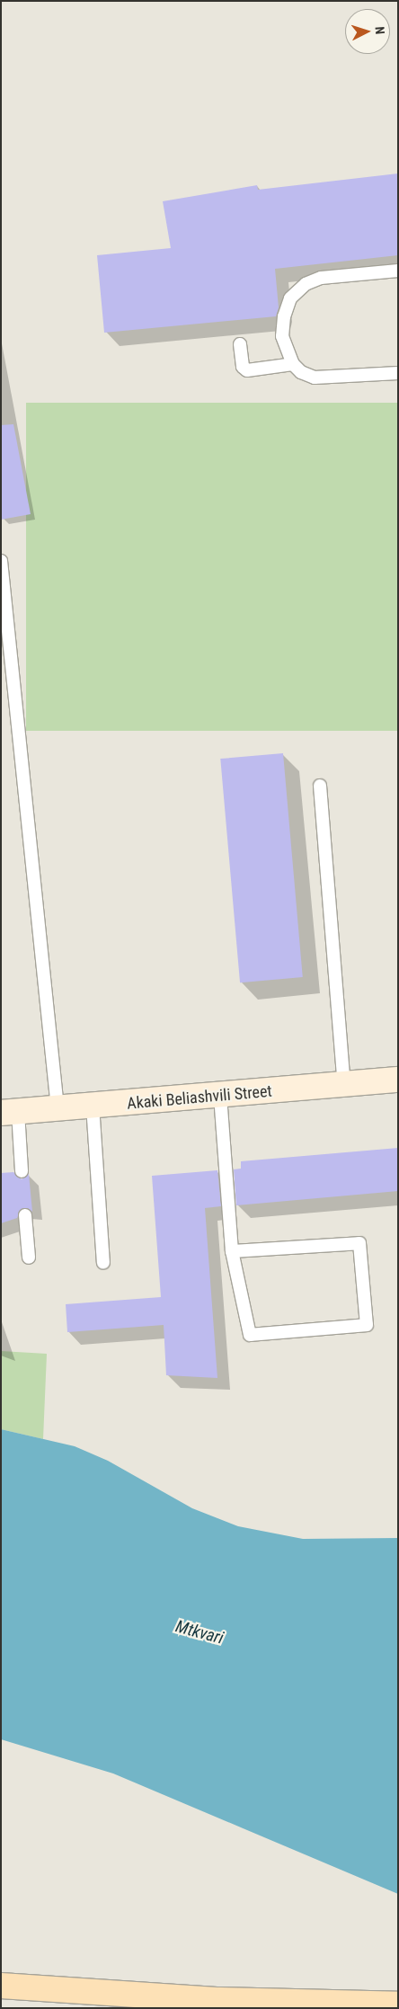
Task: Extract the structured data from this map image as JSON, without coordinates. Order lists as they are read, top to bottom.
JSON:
{
  "streets": {
    "main road": ["Akaki Beliashvili Street"]
  },
  "water": ["Mtkvari"],
  "north": "right"
}
